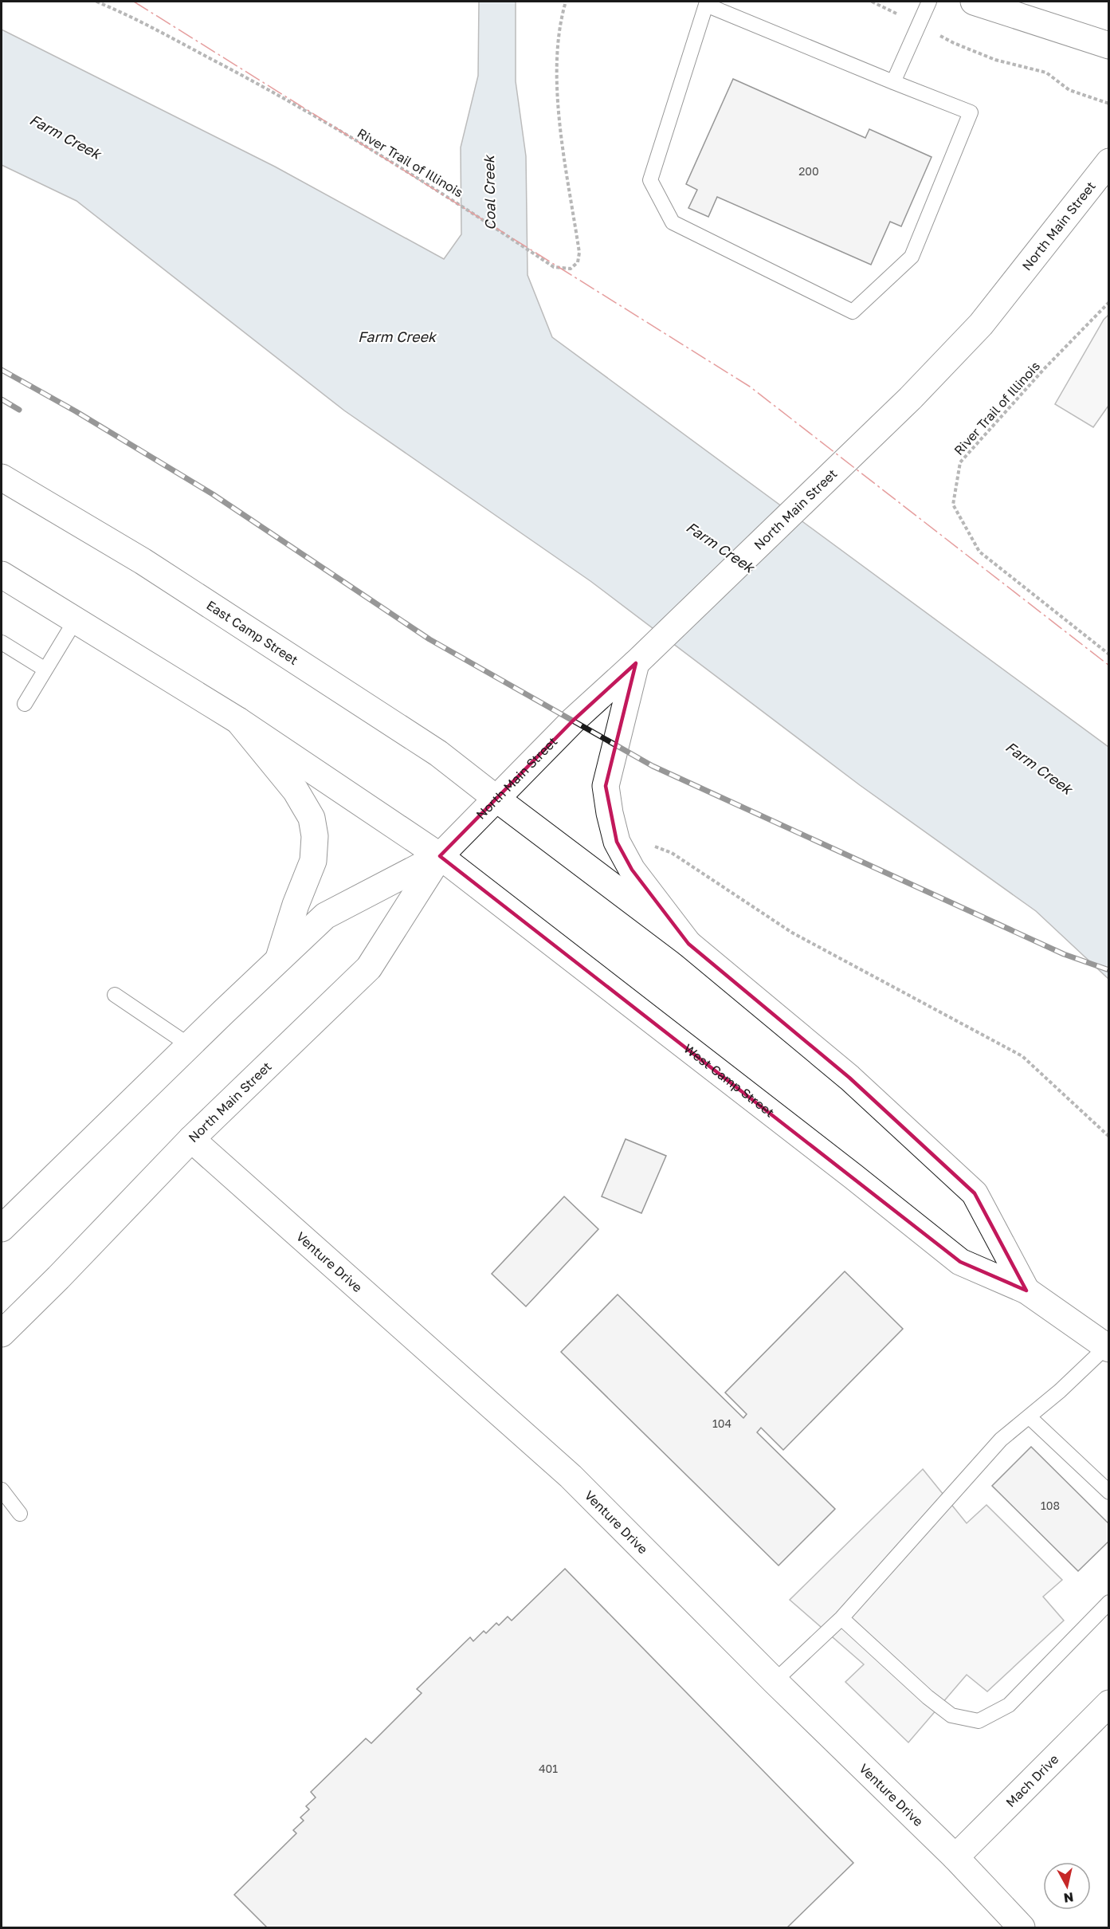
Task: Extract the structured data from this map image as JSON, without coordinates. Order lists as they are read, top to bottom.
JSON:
{
  "streets": {
    "main road": [
      "North Main Street",
      "East Camp Street",
      "West Camp Street",
      "Venture Drive",
      "Mach Drive"
    ],
    "path": ["River Trail of Illinois"]
  },
  "crossings": [
    ["North Main Street", "East Camp Street"],
    ["North Main Street", "West Camp Street"],
    ["North Main Street", "Venture Drive"],
    ["East Camp Street", "West Camp Street"],
    ["Venture Drive", "Mach Drive"]
  ],
  "water": ["Farm Creek", "Coal Creek"],
  "house_numbers": [
    "200",
    "104",
    "108",
    "401"
  ],
  "north": "bottom"
}
